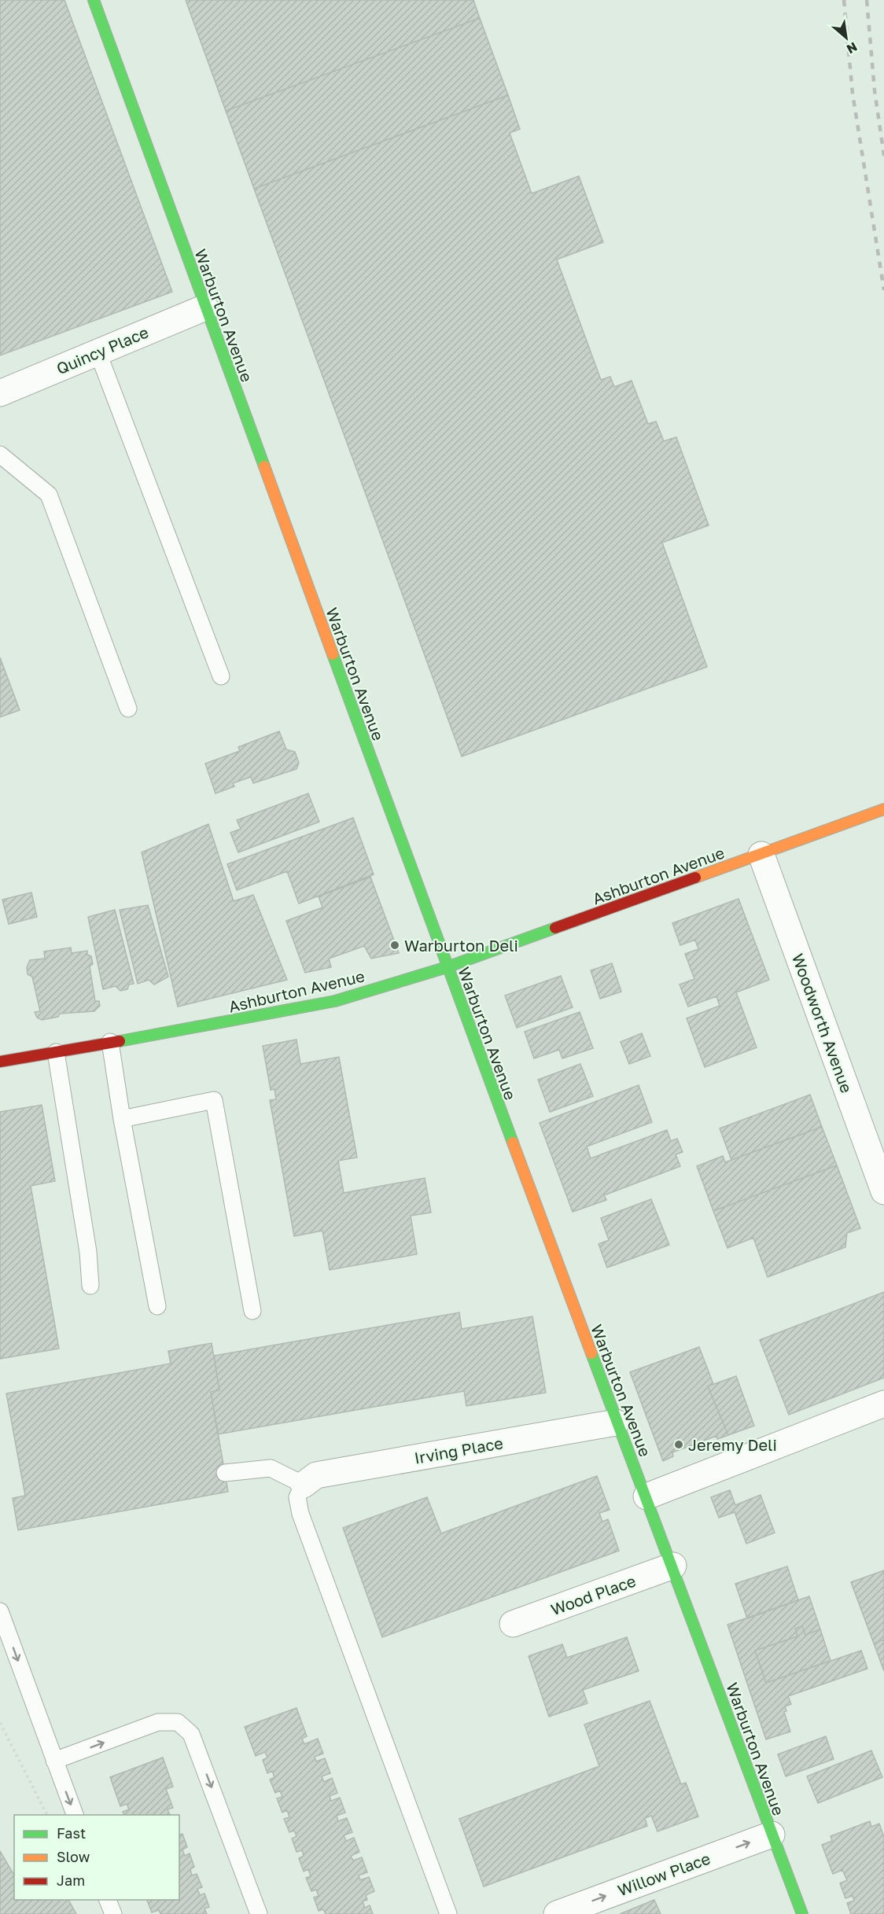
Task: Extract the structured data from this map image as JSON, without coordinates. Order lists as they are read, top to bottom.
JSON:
{
  "streets": {
    "street": [
      "Warburton Avenue",
      "Quincy Place",
      "Ashburton Avenue",
      "Woodworth Avenue",
      "Irving Place",
      "Wood Place",
      "Willow Place"
    ]
  },
  "crossings": [
    ["Warburton Avenue", "Quincy Place"],
    ["Warburton Avenue", "Ashburton Avenue"],
    ["Warburton Avenue", "Irving Place"],
    ["Warburton Avenue", "Wood Place"],
    ["Warburton Avenue", "Willow Place"],
    ["Ashburton Avenue", "Woodworth Avenue"]
  ],
  "one_way": ["Willow Place"],
  "places": ["Warburton Deli", "Jeremy Deli"],
  "legend": ["Fast", "Slow", "Jam"],
  "north": "bottom right"
}
